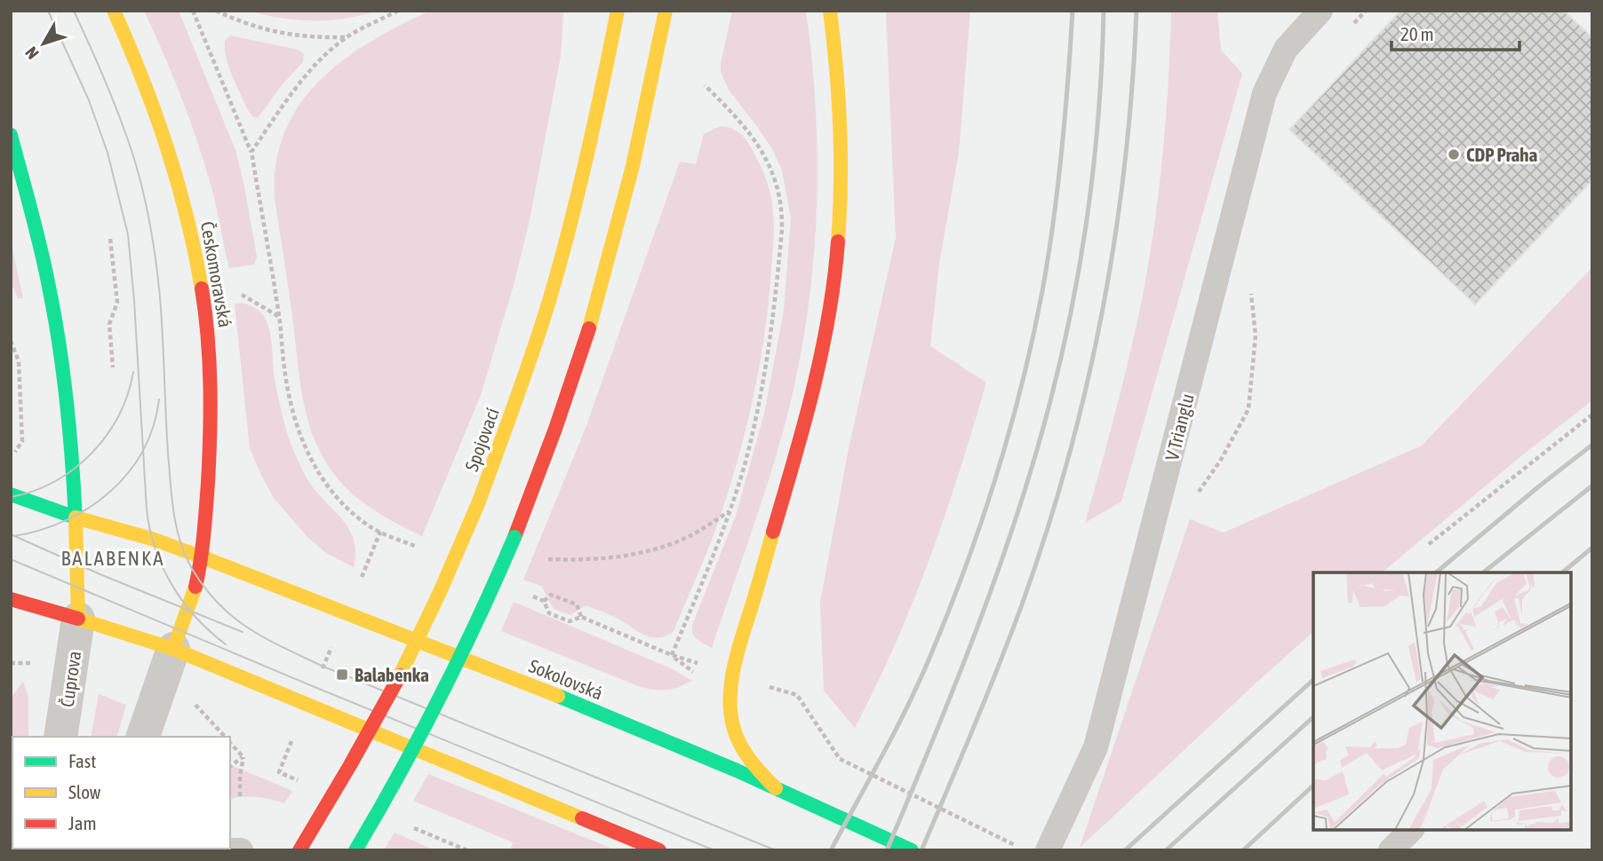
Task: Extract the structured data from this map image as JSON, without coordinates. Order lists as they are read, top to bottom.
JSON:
{
  "streets": {
    "main road": ["Českomoravská", "Spojovací", "Sokolovská"],
    "street": ["Čuprova"],
    "lane": ["V Trianglu"]
  },
  "crossings": [
    ["Českomoravská", "Sokolovská"]
  ],
  "districts": ["BALABENKA"],
  "places": {
    "other": ["CDP Praha"],
    "transit": ["Balabenka"]
  },
  "legend": ["Fast", "Slow", "Jam"],
  "scale_bar": "20 m",
  "north": "bottom left"
}
